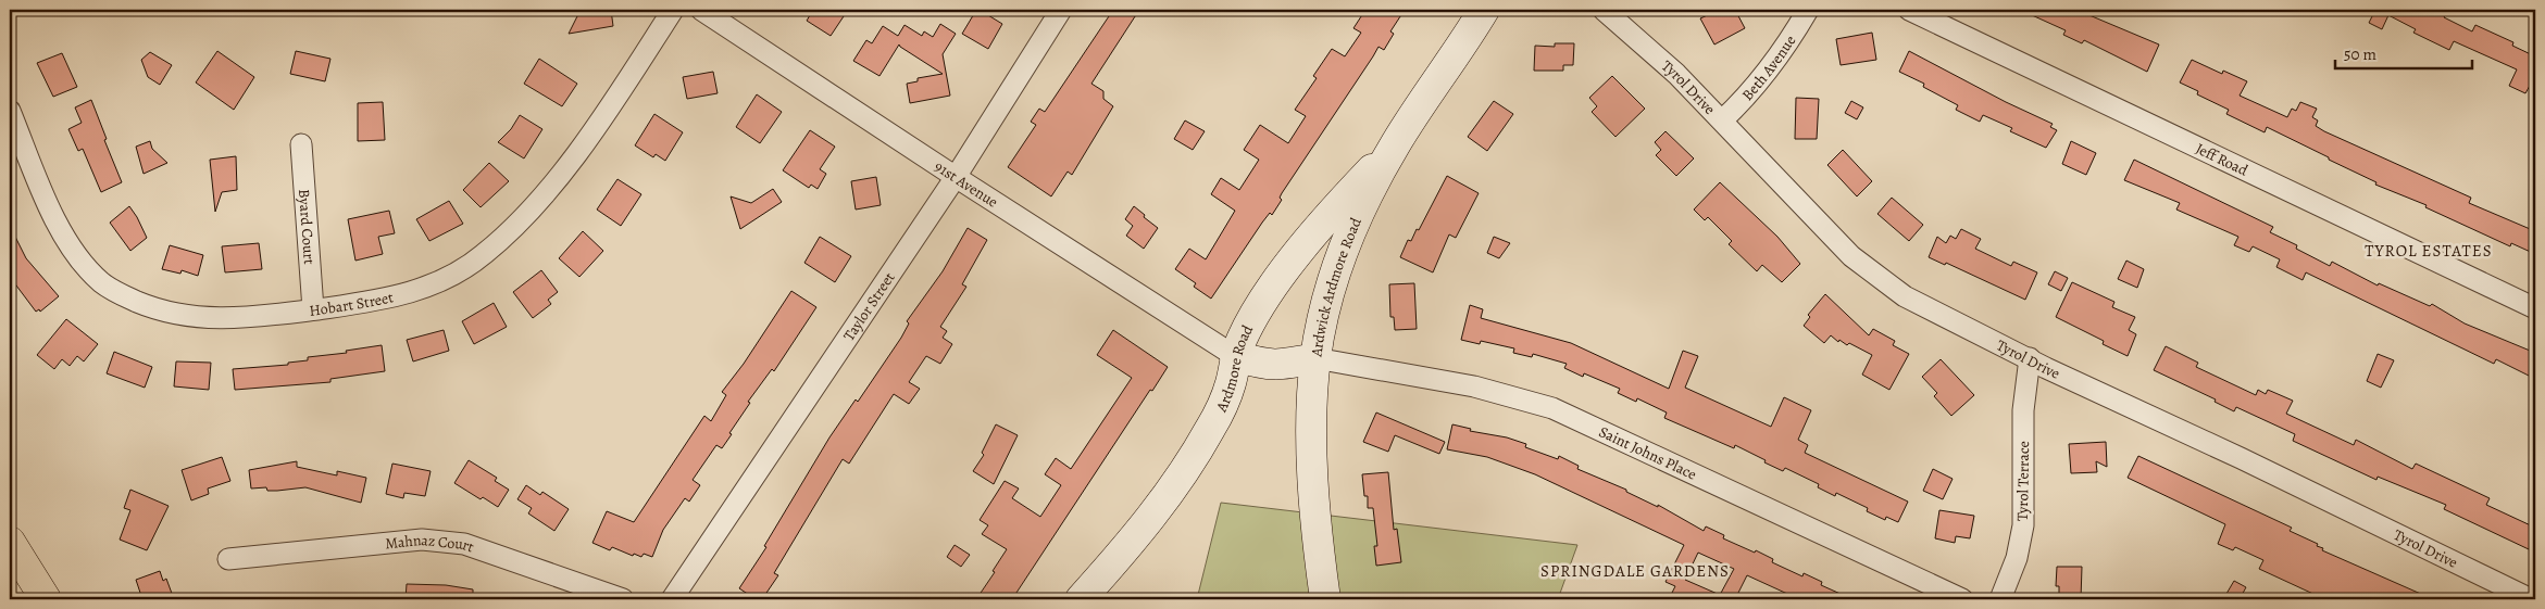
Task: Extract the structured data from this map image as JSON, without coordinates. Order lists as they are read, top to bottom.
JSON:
{
  "streets": {
    "street": [
      "Beth Avenue",
      "Tyrol Drive",
      "Jeff Road",
      "91st Avenue",
      "Byard Court",
      "Ardwick Ardmore Road",
      "Hobart Street",
      "Taylor Street",
      "Ardmore Road",
      "Saint Johns Place",
      "Tyrol Terrace",
      "Mahnaz Court"
    ]
  },
  "crossings": [
    ["Beth Avenue", "Tyrol Drive"],
    ["Tyrol Drive", "Tyrol Terrace"],
    ["91st Avenue", "Taylor Street"],
    ["91st Avenue", "Ardmore Road"],
    ["Byard Court", "Hobart Street"],
    ["Ardwick Ardmore Road", "Ardmore Road"],
    ["Ardwick Ardmore Road", "Saint Johns Place"]
  ],
  "districts": ["TYROL ESTATES", "SPRINGDALE GARDENS"],
  "scale_bar": "50 m"
}
